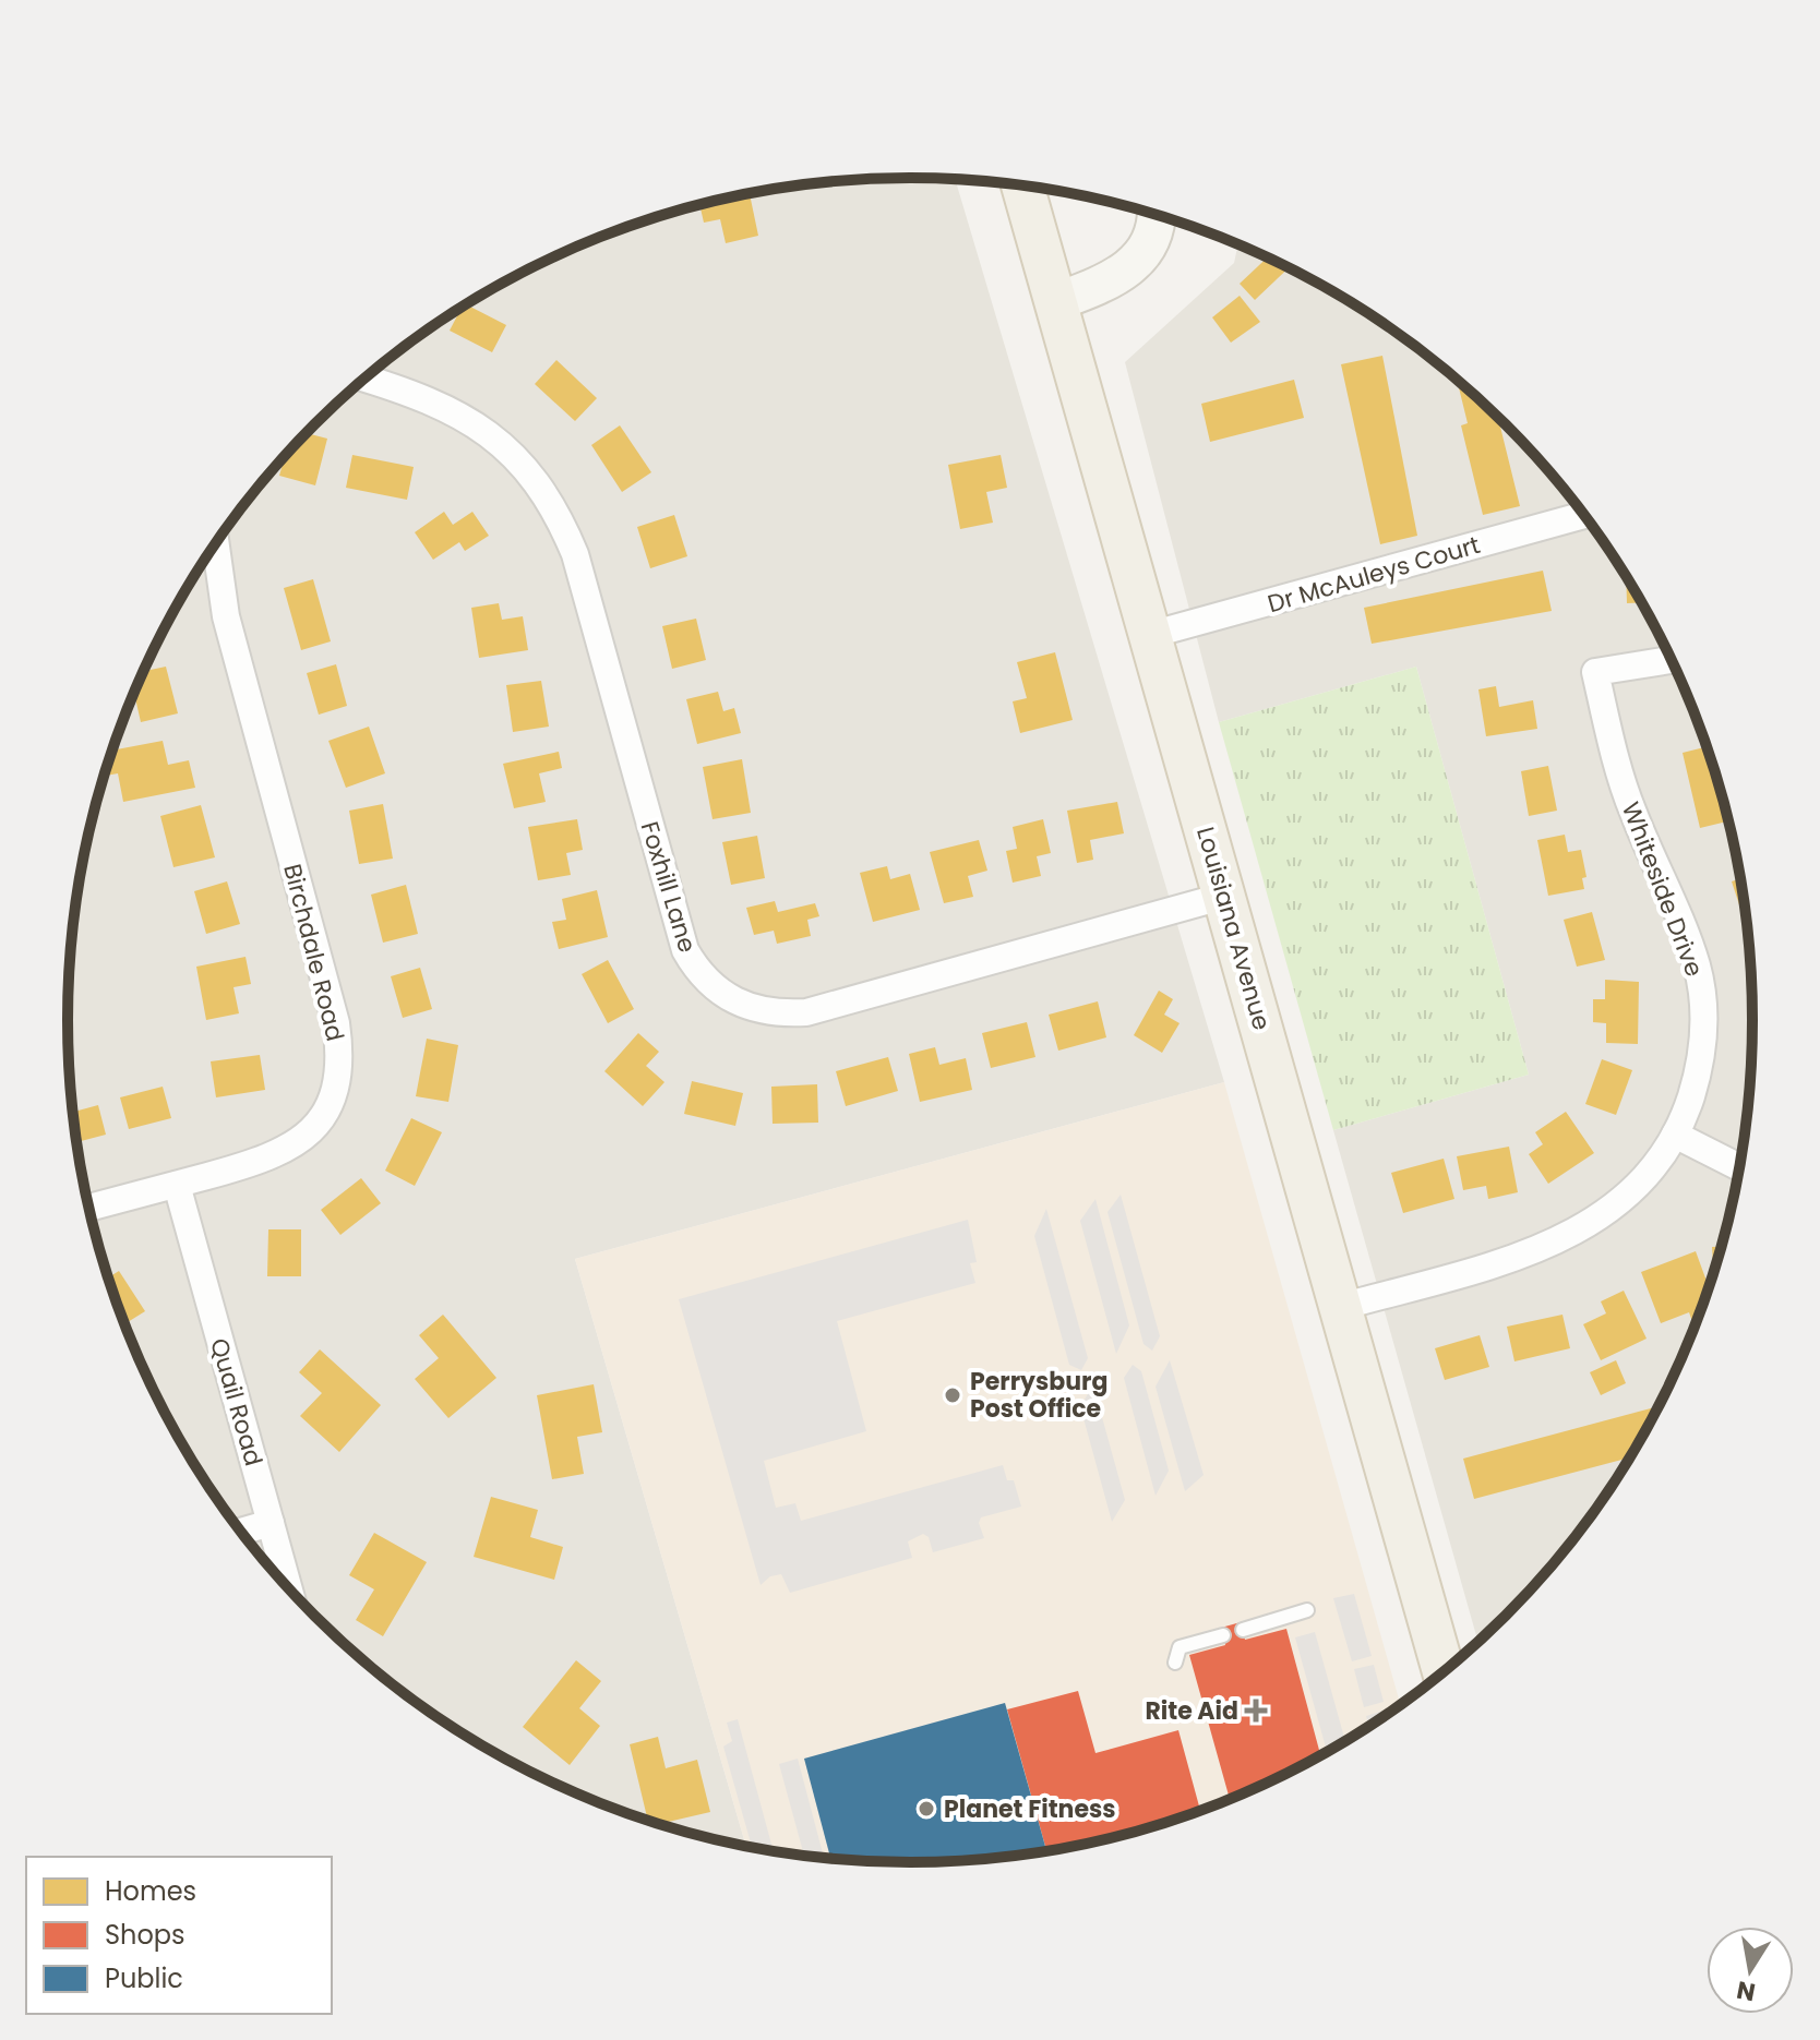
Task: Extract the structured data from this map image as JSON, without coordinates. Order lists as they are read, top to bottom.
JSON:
{
  "streets": {
    "main road": ["Louisiana Avenue"],
    "street": [
      "Dr McAuleys Court",
      "Foxhill Lane",
      "Whiteside Drive",
      "Birchdale Road",
      "Quail Road"
    ]
  },
  "crossings": [
    ["Dr McAuleys Court", "Louisiana Avenue"],
    ["Foxhill Lane", "Louisiana Avenue"],
    ["Whiteside Drive", "Louisiana Avenue"],
    ["Birchdale Road", "Quail Road"]
  ],
  "places": {
    "other": ["Perrysburg Post Office", "Planet Fitness"],
    "health": ["Rite Aid"]
  },
  "legend": ["Homes", "Shops", "Public"],
  "north": "bottom"
}
